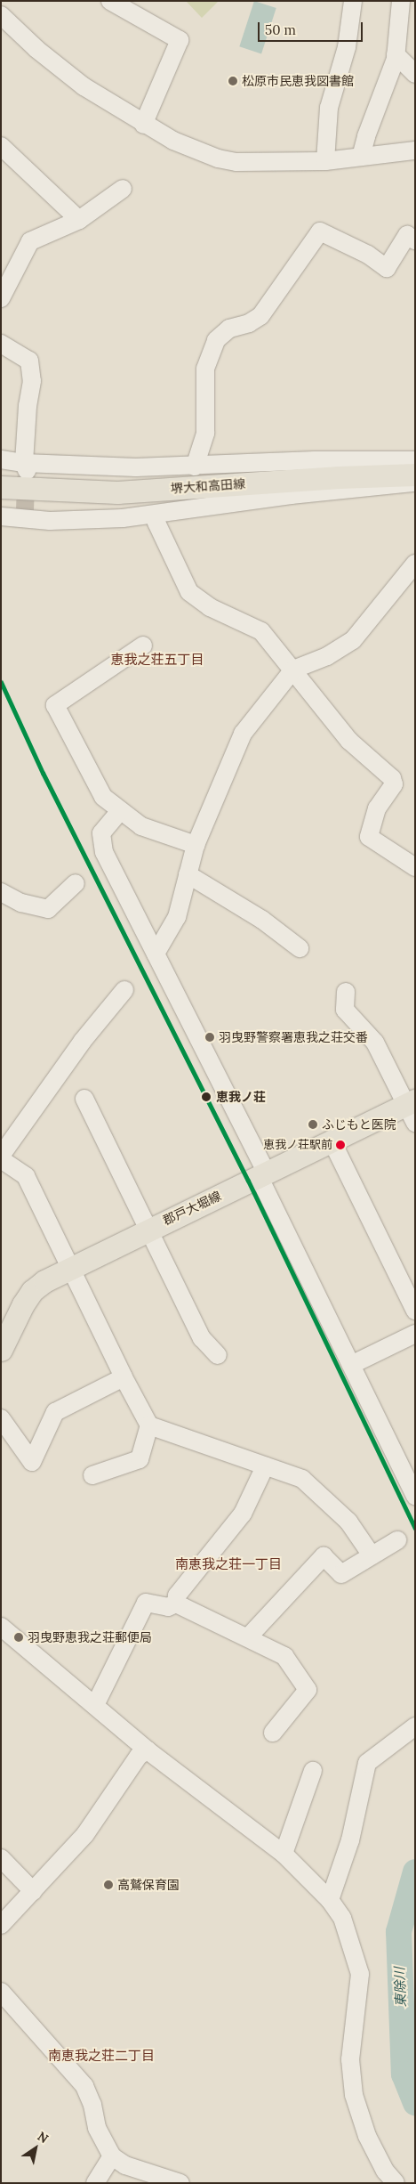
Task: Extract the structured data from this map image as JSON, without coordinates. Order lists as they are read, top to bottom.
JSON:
{
  "streets": {
    "main road": ["堺大和高田線", "郡戸大堀線"]
  },
  "districts": ["恵我之荘五丁目", "南恵我之荘一丁目", "南恵我之荘二丁目"],
  "water": ["東除川"],
  "places": [
    "松原市民恵我図書館",
    "羽曳野警察署恵我之荘交番",
    "恵我ノ荘",
    "ふじもと医院",
    "恵我ノ荘駅前",
    "羽曳野恵我之荘郵便局",
    "高鷲保育園"
  ],
  "scale_bar": "50 m",
  "north": "top right"
}
